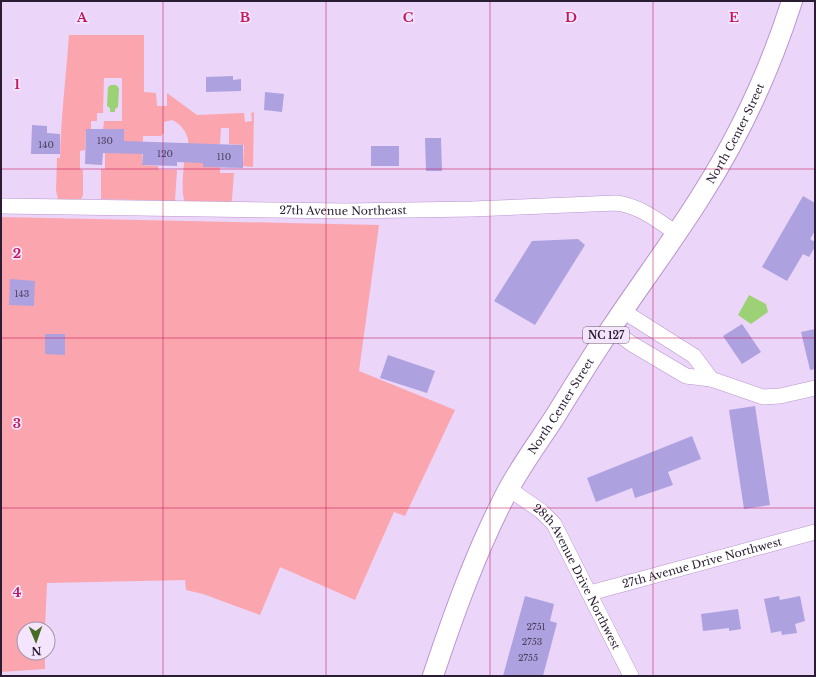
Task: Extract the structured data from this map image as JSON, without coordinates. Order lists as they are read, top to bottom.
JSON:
{
  "streets": {
    "main road": ["North Center Street", "NC 127"],
    "street": ["27th Avenue Northeast", "27th Avenue Drive Northwest", "28th Avenue Drive Northwest"]
  },
  "crossings": [
    ["North Center Street", "27th Avenue Northeast"],
    ["North Center Street", "28th Avenue Drive Northwest"],
    ["27th Avenue Drive Northwest", "28th Avenue Drive Northwest"]
  ],
  "house_numbers": [
    "130",
    "140",
    "120",
    "110",
    "143",
    "2751",
    "2753",
    "2755"
  ],
  "north": "bottom",
  "grid": {
    "columns": [
      "A",
      "B",
      "C",
      "D",
      "E"
    ],
    "rows": [
      "1",
      "2",
      "3",
      "4"
    ]
  }
}
